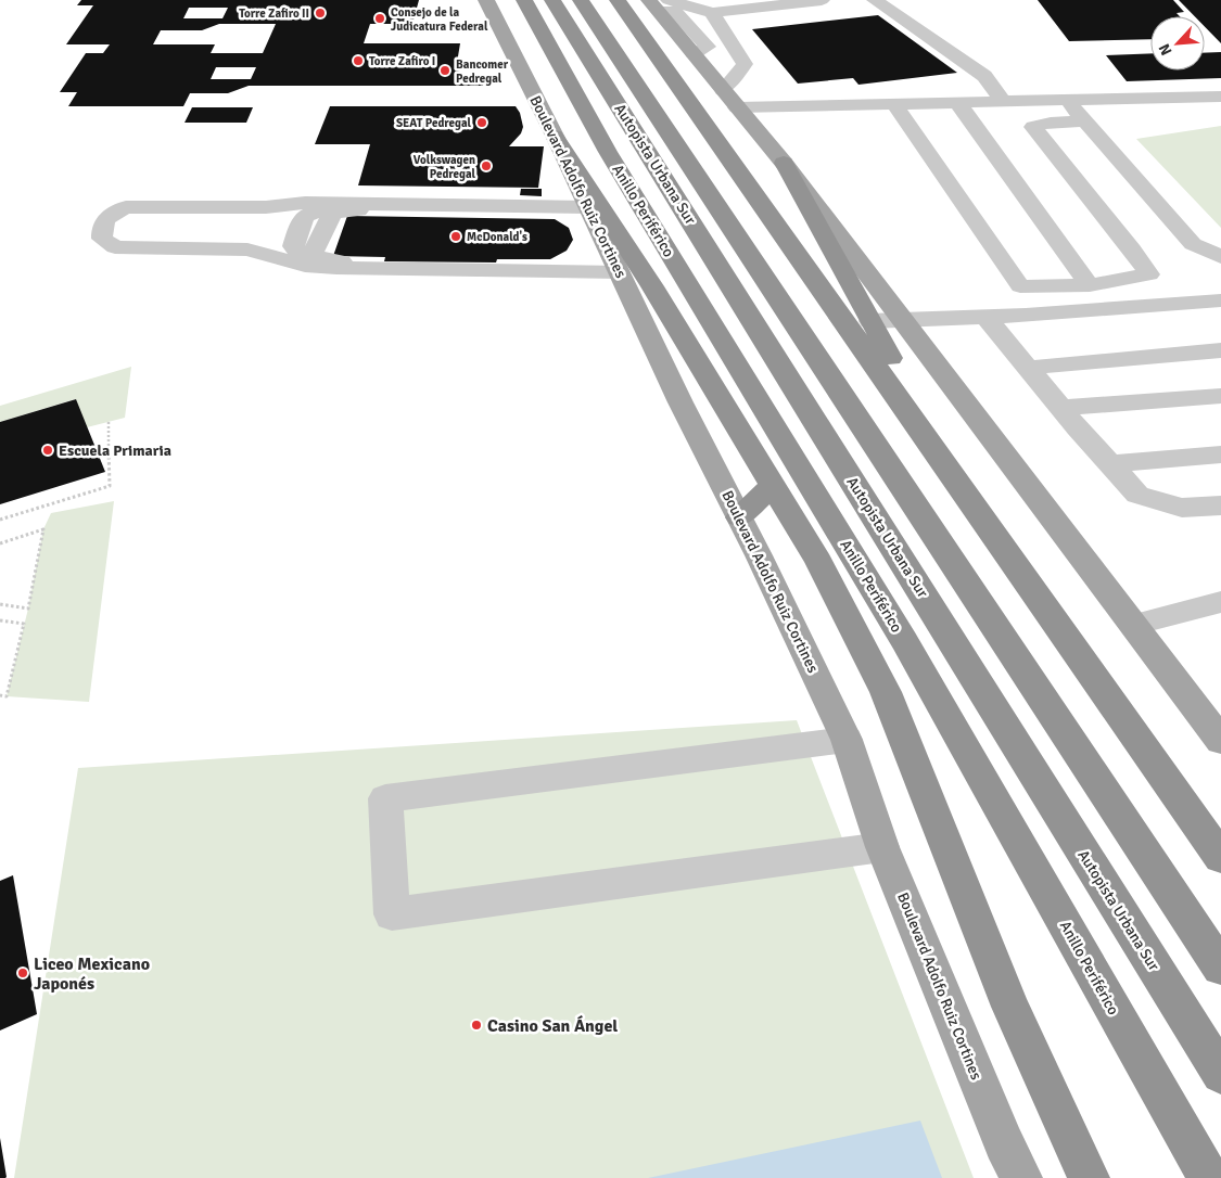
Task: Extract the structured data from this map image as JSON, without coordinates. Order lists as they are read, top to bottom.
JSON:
{
  "streets": {
    "highway": ["Autopista Urbana Sur", "Anillo Periférico"],
    "main road": ["Boulevard Adolfo Ruiz Cortines"]
  },
  "places": [
    "Torre Zafiro II",
    "Consejo de la Judicatura Federal",
    "Torre Zafiro I",
    "Bancomer Pedregal",
    "SEAT Pedregal",
    "Volkswagen Pedregal",
    "McDonald's",
    "Escuela Primaria",
    "Liceo Mexicano Japonés",
    "Casino San Ángel"
  ],
  "north": "bottom left"
}
